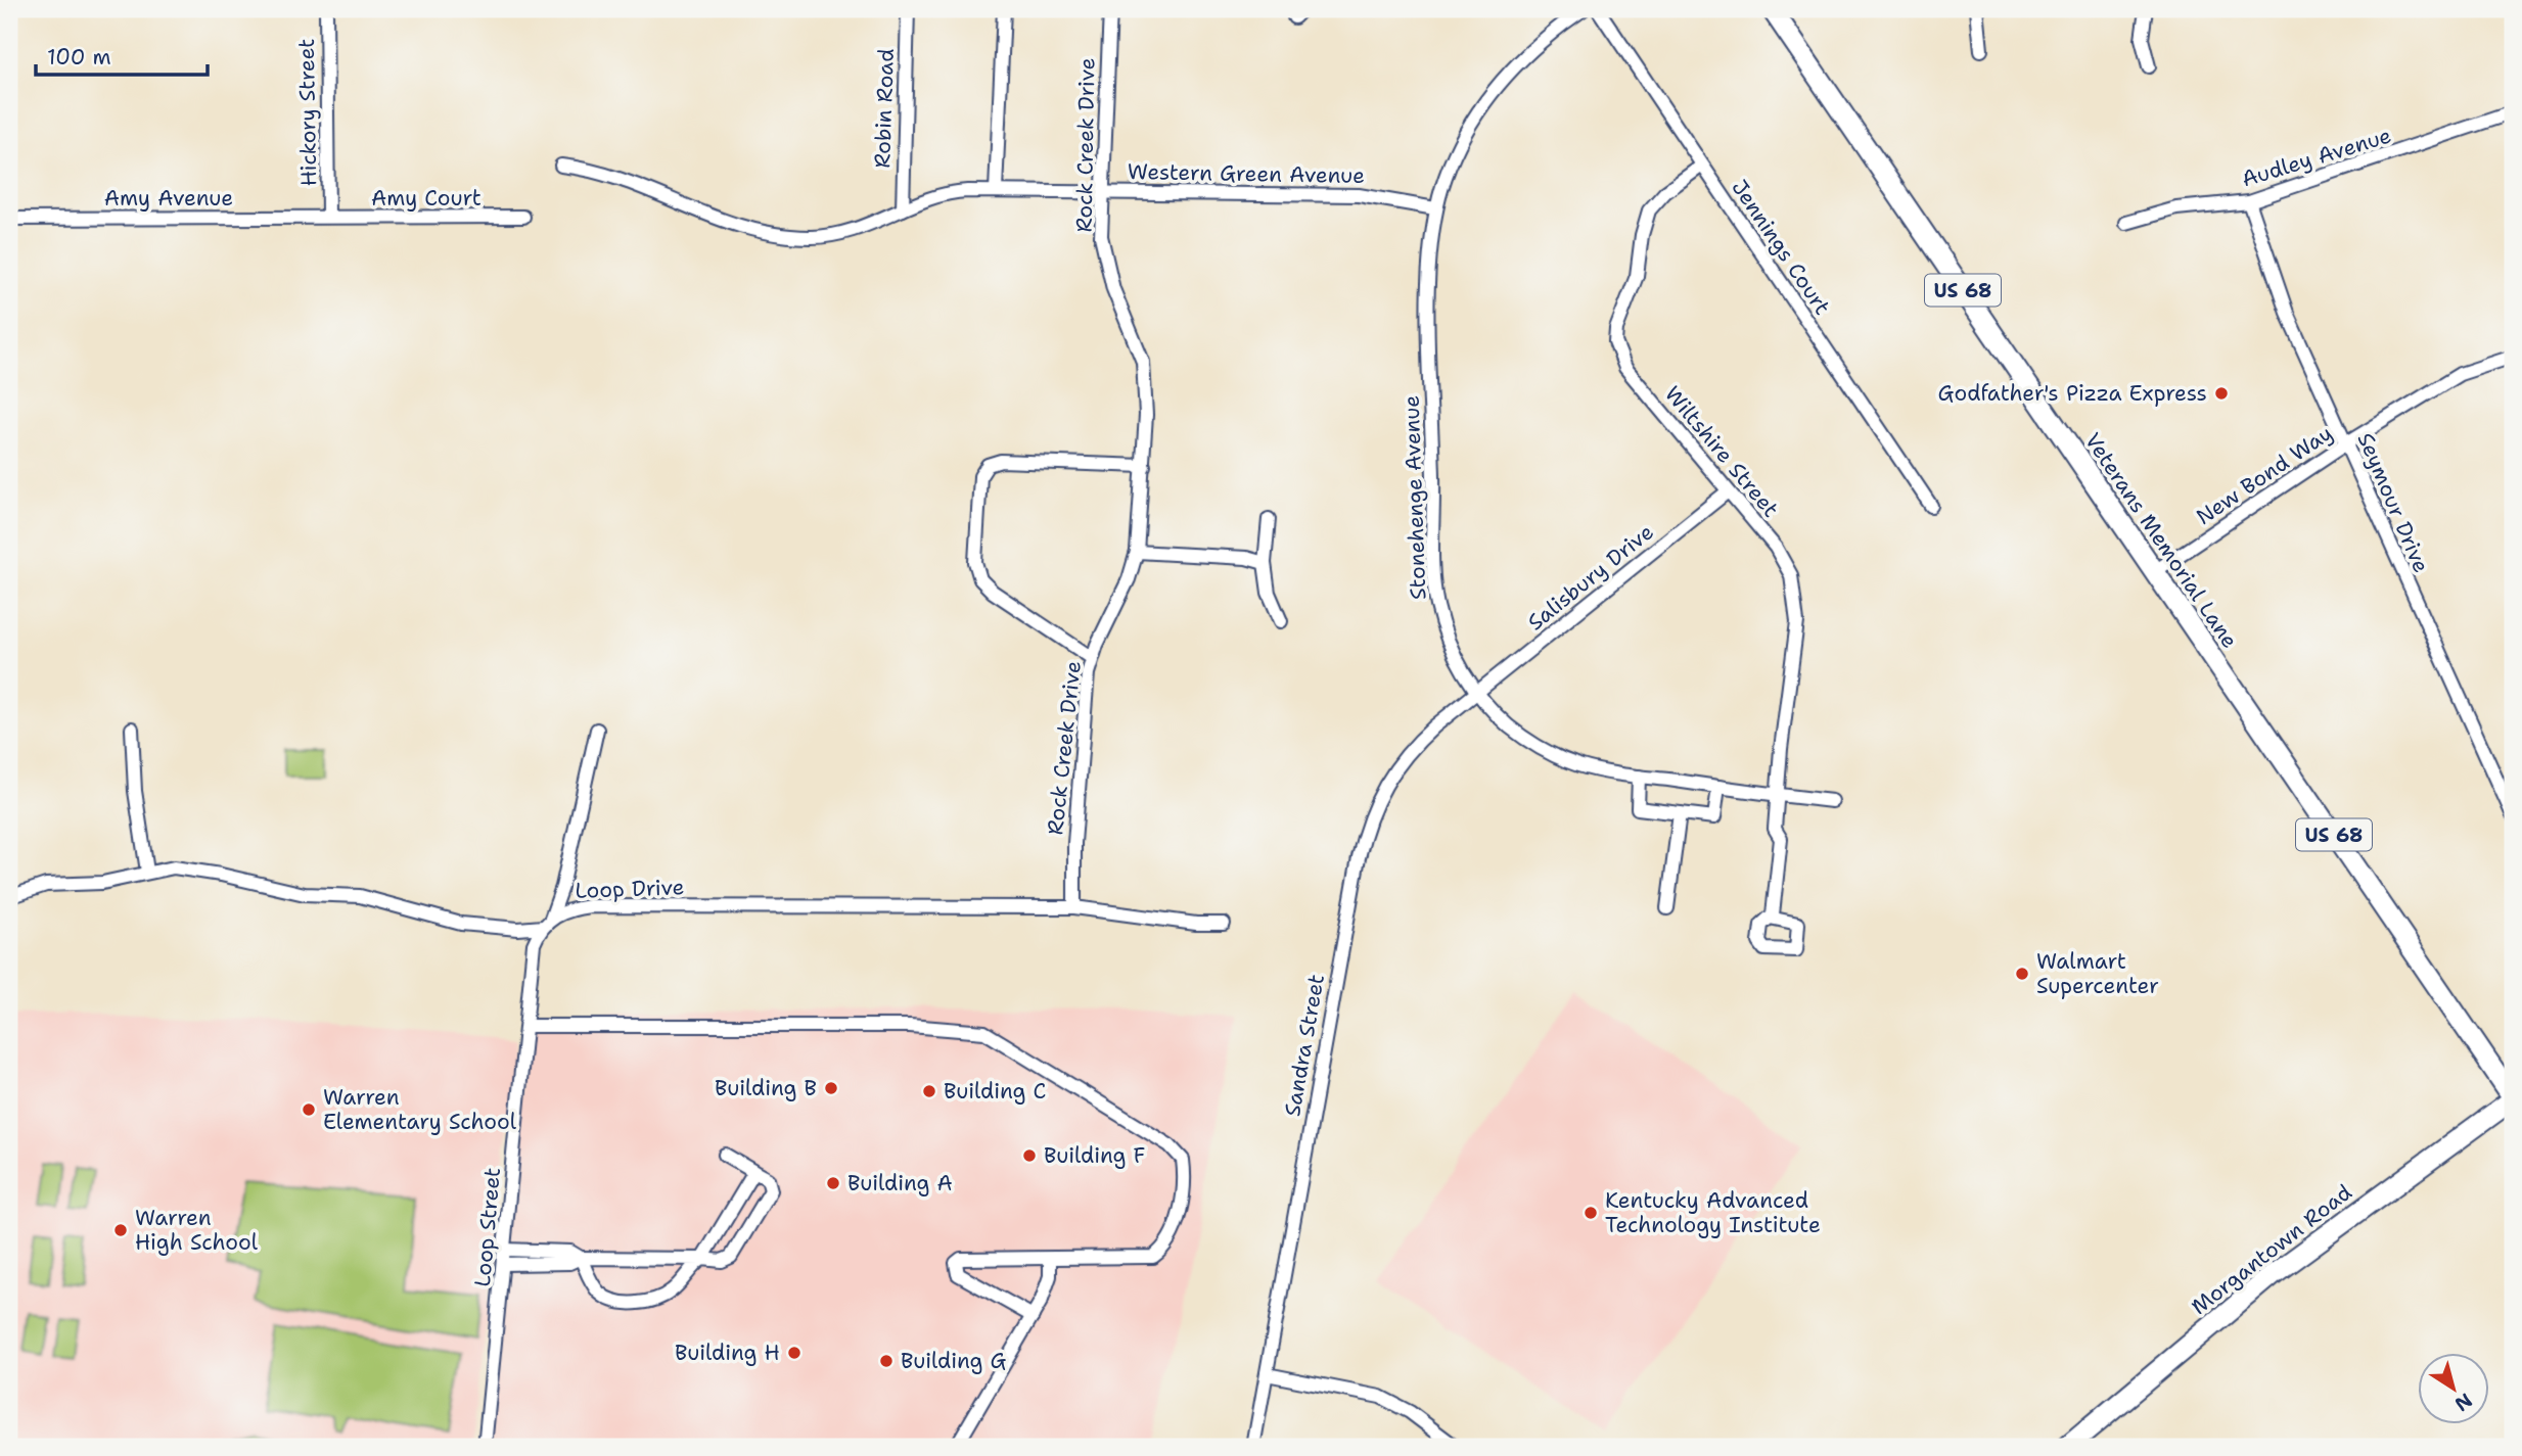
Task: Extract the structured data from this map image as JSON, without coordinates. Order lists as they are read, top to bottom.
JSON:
{
  "streets": {
    "main road": ["US 68", "Veterans Memorial Lane", "Morgantown Road"],
    "street": [
      "Robin Road",
      "Hickory Street",
      "Rock Creek Drive",
      "Audley Avenue",
      "Western Green Avenue",
      "Amy Avenue",
      "Amy Court",
      "Jennings Court",
      "Wiltshire Street",
      "New Bond Way",
      "Stonehenge Avenue",
      "Seymour Drive",
      "Salisbury Drive",
      "Loop Drive",
      "Sandra Street",
      "Loop Street"
    ]
  },
  "crossings": [
    ["Robin Road", "Western Green Avenue"],
    ["Hickory Street", "Amy Avenue"],
    ["Hickory Street", "Amy Court"],
    ["Rock Creek Drive", "Western Green Avenue"],
    ["Rock Creek Drive", "Loop Drive"],
    ["Audley Avenue", "Seymour Drive"],
    ["Western Green Avenue", "Stonehenge Avenue"],
    ["Amy Avenue", "Amy Court"],
    ["Jennings Court", "Wiltshire Street"],
    ["Wiltshire Street", "Stonehenge Avenue"],
    ["Wiltshire Street", "Salisbury Drive"],
    ["New Bond Way", "Seymour Drive"],
    ["New Bond Way", "Veterans Memorial Lane"],
    ["Stonehenge Avenue", "Salisbury Drive"],
    ["Stonehenge Avenue", "Sandra Street"],
    ["Veterans Memorial Lane", "Morgantown Road"],
    ["Salisbury Drive", "Sandra Street"],
    ["Loop Drive", "Loop Street"]
  ],
  "places": [
    "Godfather's Pizza Express",
    "Walmart Supercenter",
    "Building B",
    "Building C",
    "Warren Elementary School",
    "Building F",
    "Building A",
    "Kentucky Advanced Technology Institute",
    "Warren High School",
    "Building H",
    "Building G"
  ],
  "scale_bar": "100 m",
  "north": "bottom right"
}
